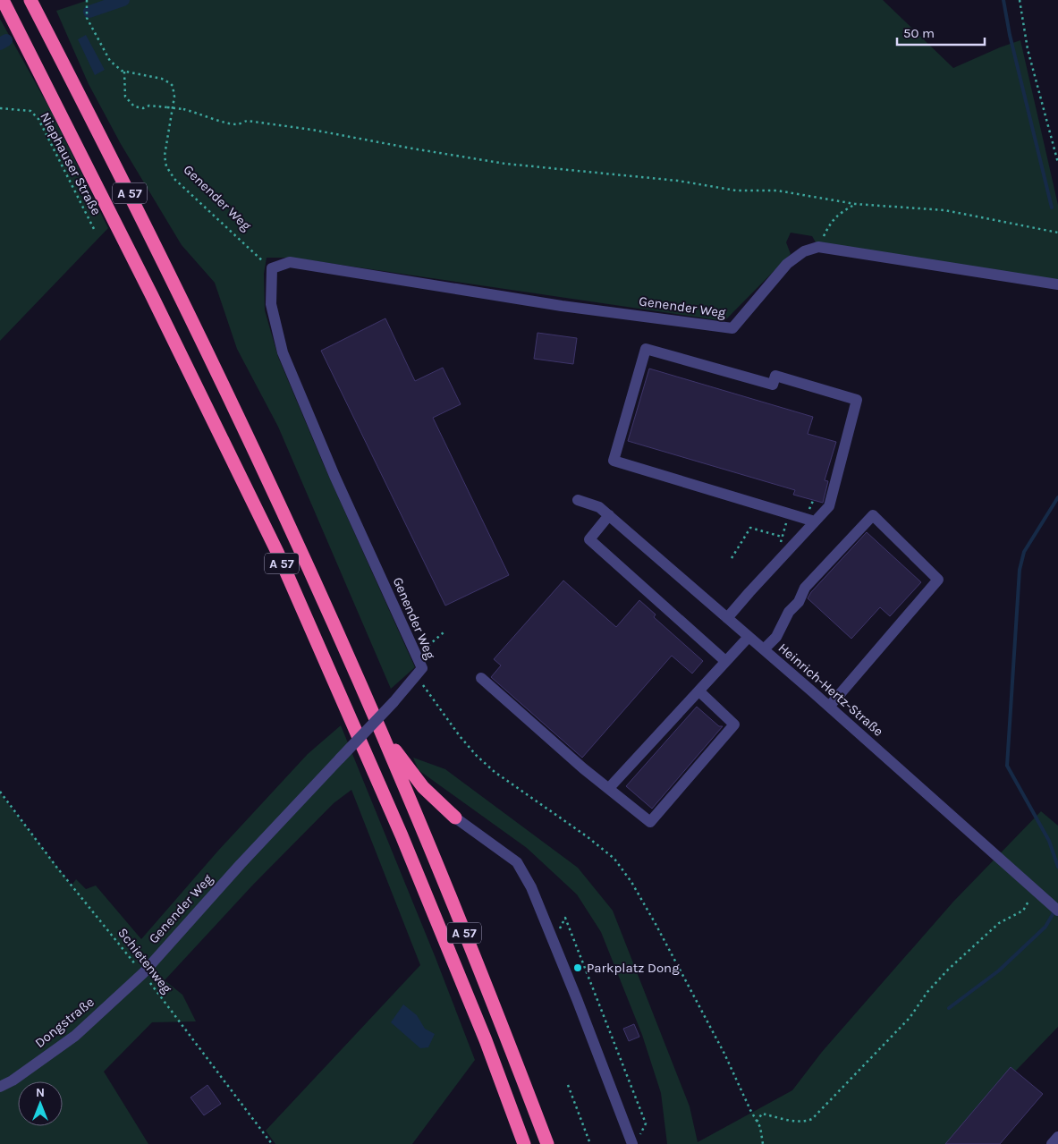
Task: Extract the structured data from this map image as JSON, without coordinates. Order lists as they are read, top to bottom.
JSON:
{
  "streets": {
    "highway": ["A 57"],
    "street": ["Genender Weg", "Heinrich-Hertz-Straße", "Dongstraße"],
    "path": ["Niephauser Straße", "Schietenweg"]
  },
  "crossings": [
    ["Genender Weg", "Schietenweg"],
    ["Genender Weg", "Dongstraße"],
    ["Schietenweg", "Dongstraße"]
  ],
  "places": ["Parkplatz Dong"],
  "scale_bar": "50 m",
  "north": "top"
}
